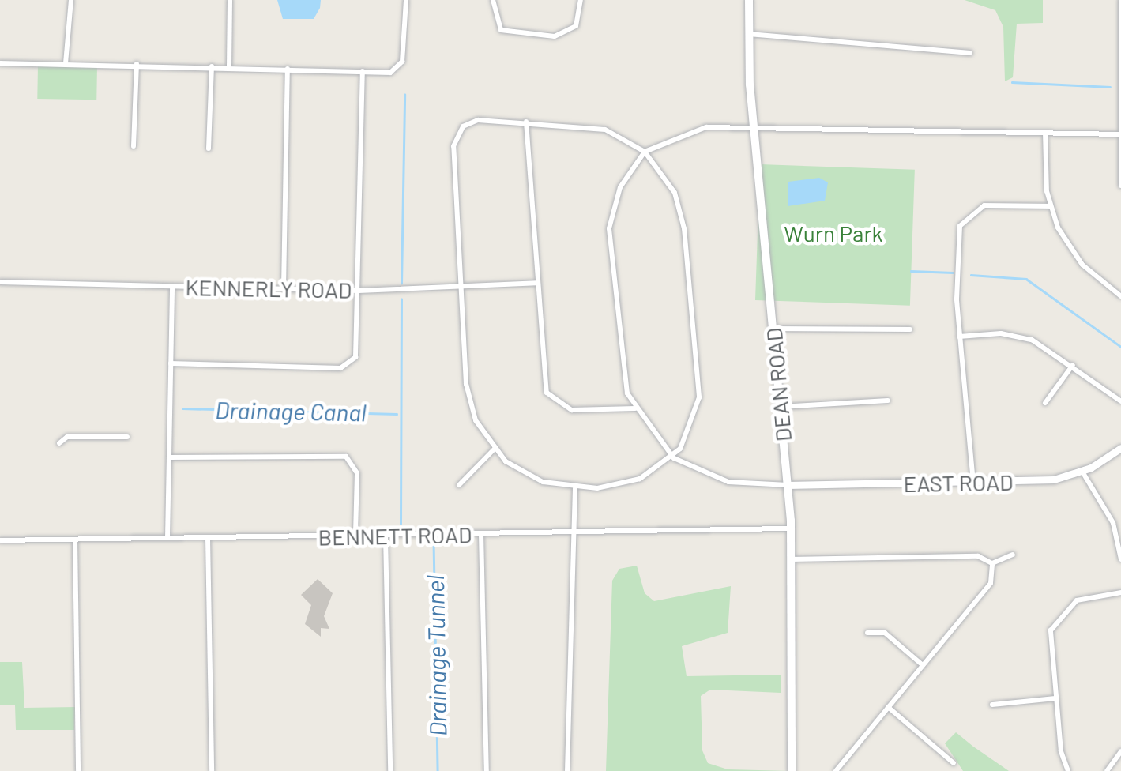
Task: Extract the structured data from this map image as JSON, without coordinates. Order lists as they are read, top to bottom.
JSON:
{
  "streets": {
    "main road": ["DEAN ROAD"],
    "street": ["KENNERLY ROAD", "EAST ROAD", "BENNETT ROAD"]
  },
  "crossings": [
    ["DEAN ROAD", "EAST ROAD"],
    ["DEAN ROAD", "BENNETT ROAD"]
  ],
  "water": ["Drainage Canal", "Drainage Tunnel"],
  "parks": ["Wurn Park"]
}
